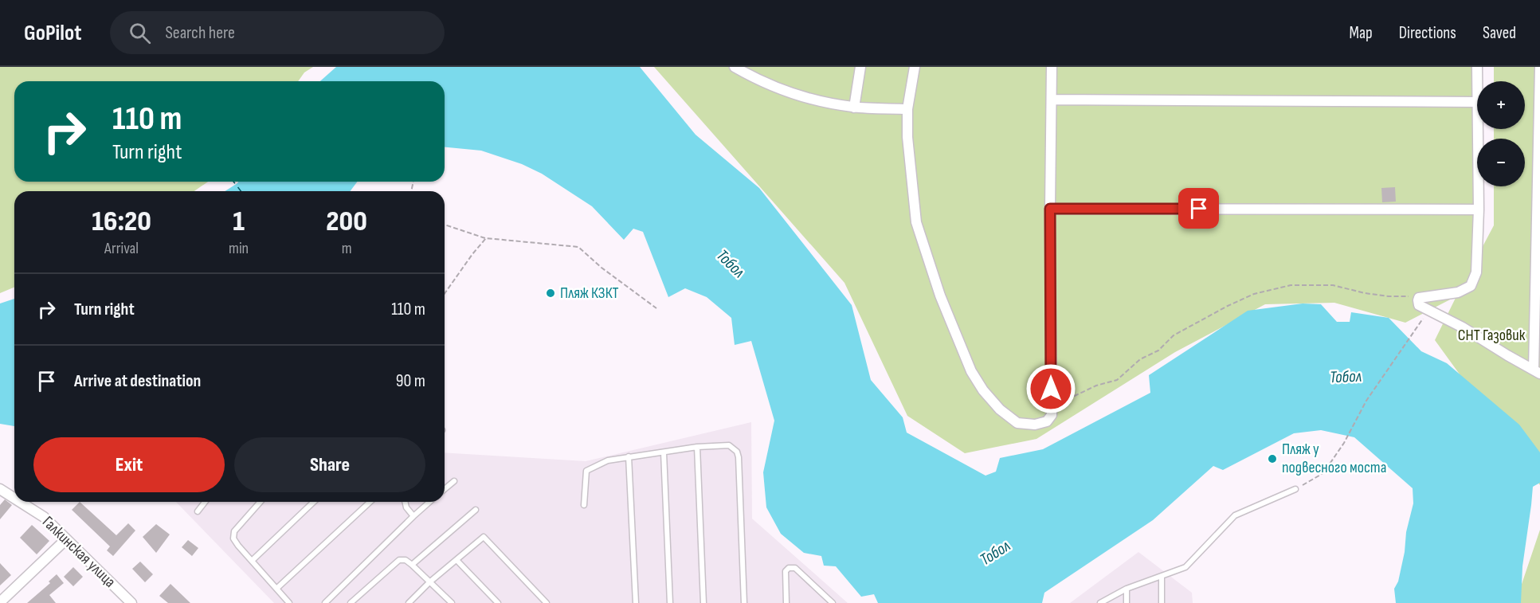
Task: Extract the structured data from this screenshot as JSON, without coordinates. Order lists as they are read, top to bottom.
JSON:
{
  "streets": {
    "street": ["Галкинская улица"]
  },
  "water": ["Тобол"],
  "parks": ["СНТ Газовик"],
  "places": ["Пляж КЗКТ", "Пляж у подвесного моста"],
  "page": {
    "header": "GoPilot",
    "search": "Search here",
    "nav": ["Map", "Directions", "Saved"],
    "map_buttons": ["+", "−"],
    "turn": ["110 m", "Turn right"],
    "eta": [
      "16:20",
      "Arrival",
      "1",
      "min",
      "200",
      "m"
    ],
    "list": [
      {
        "name": "Turn right",
        "value": "110 m"
      },
      {
        "name": "Arrive at destination",
        "value": "90 m"
      }
    ],
    "buttons": ["Exit", "Share"]
  }
}
